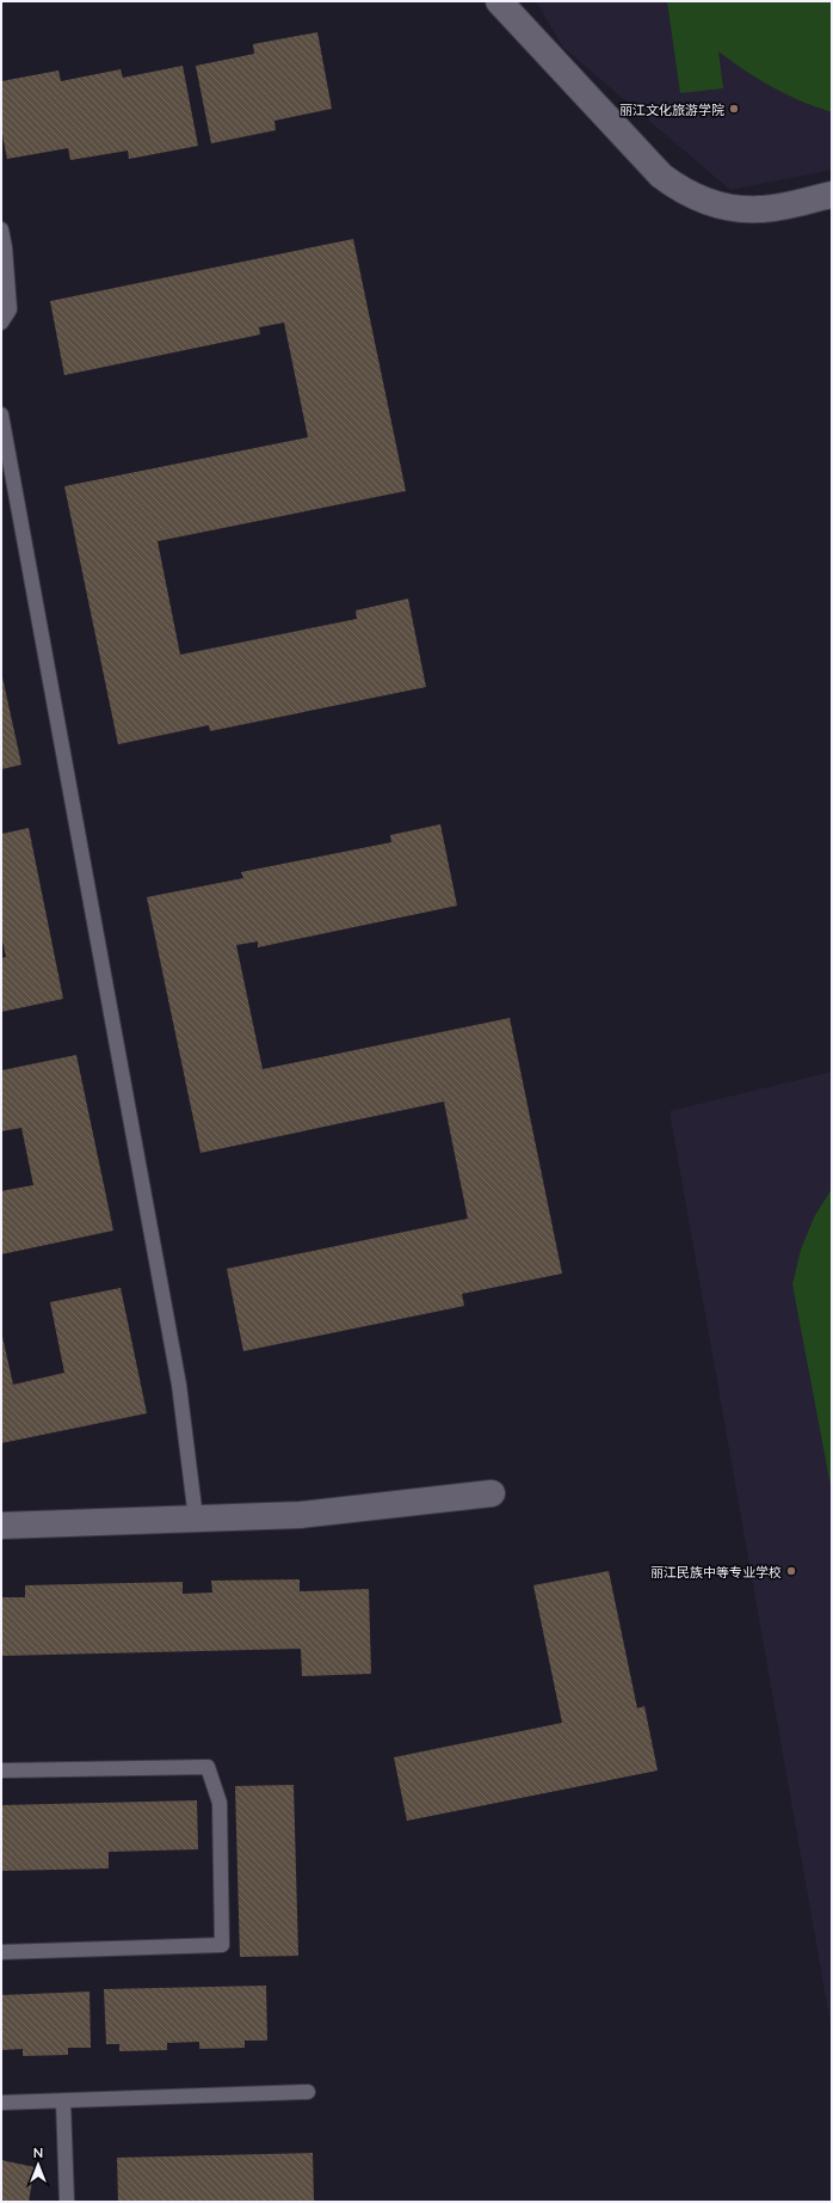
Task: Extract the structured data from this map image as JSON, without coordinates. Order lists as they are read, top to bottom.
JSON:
{
  "places": ["丽江文化旅游学院", "丽江民族中等专业学校"],
  "north": "top"
}
